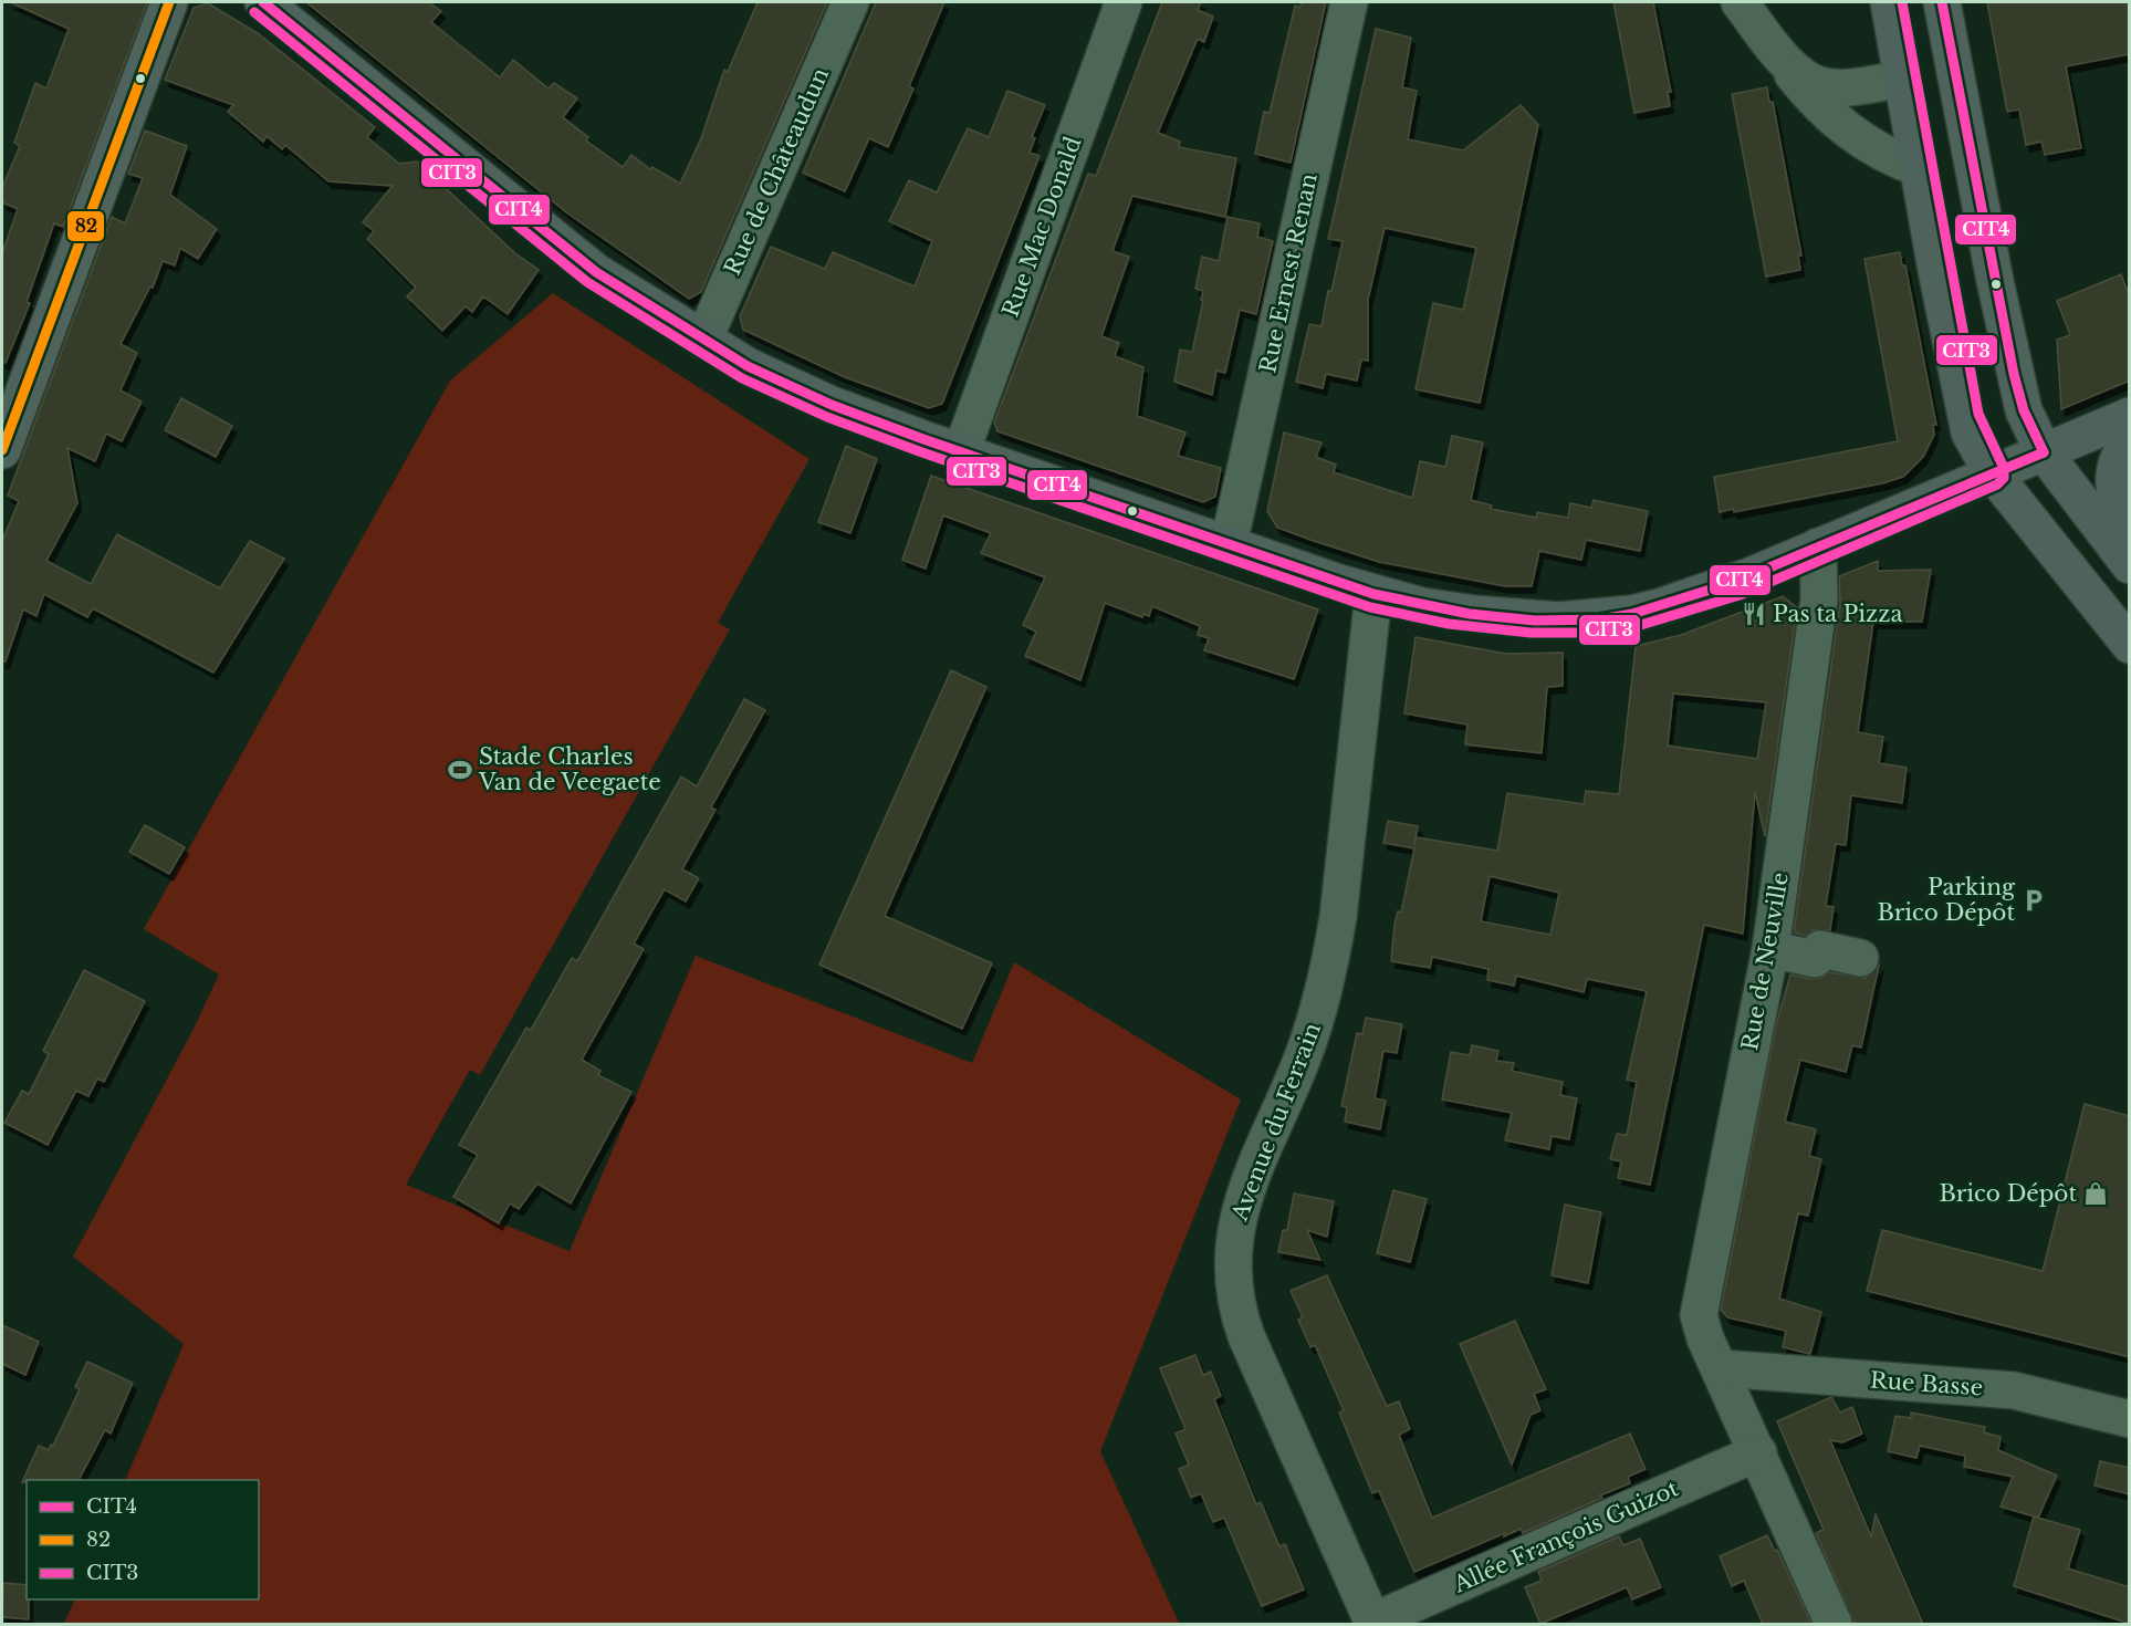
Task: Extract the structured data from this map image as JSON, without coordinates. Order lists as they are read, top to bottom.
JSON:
{
  "streets": {
    "street": [
      "Rue de Châteaudun",
      "Rue Mac Donald",
      "Rue Ernest Renan",
      "Rue de Neuville",
      "Avenue du Ferrain",
      "Rue Basse",
      "Allée François Guizot"
    ]
  },
  "crossings": [
    ["Rue de Neuville", "Rue Basse"],
    ["Rue de Neuville", "Allée François Guizot"],
    ["Avenue du Ferrain", "Allée François Guizot"]
  ],
  "places": {
    "restaurant": ["Pas ta Pizza"],
    "sports": ["Stade Charles Van de Veegaete"],
    "parking": ["Parking Brico Dépôt"],
    "shop": ["Brico Dépôt"]
  },
  "lines": ["transit line CIT4", "transit line 82", "transit line CIT3"],
  "legend": ["CIT4", "82", "CIT3"]
}
